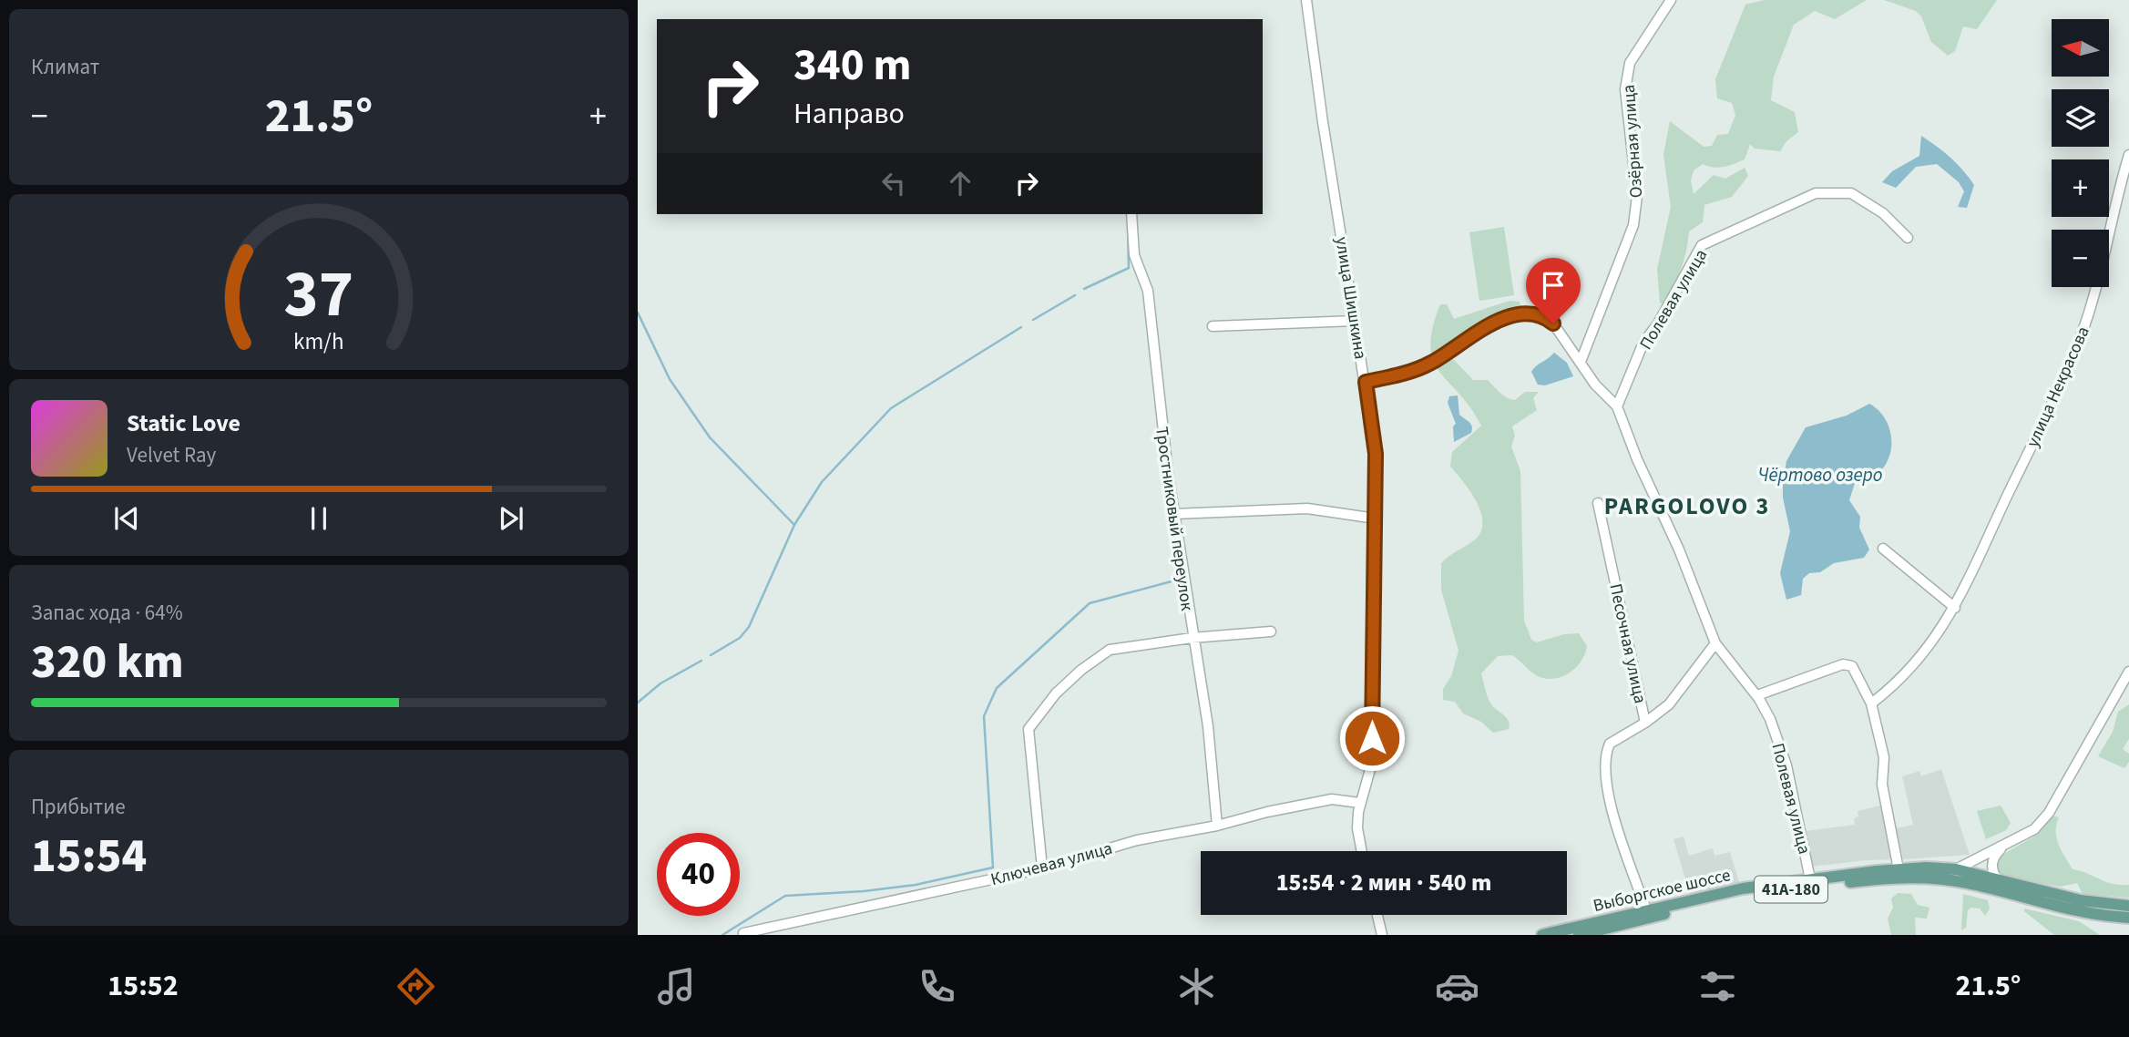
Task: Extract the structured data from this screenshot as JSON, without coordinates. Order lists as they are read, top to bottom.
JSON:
{
  "streets": {
    "main road": ["Выборгское шоссе", "41А-180"],
    "street": [
      "Озёрная улица",
      "улица Шишкина",
      "Полевая улица",
      "улица Некрасова",
      "Тростниковый переулок",
      "Песочная улица",
      "Ключевая улица"
    ]
  },
  "crossings": [
    ["улица Шишкина", "Ключевая улица"],
    ["Полевая улица", "Выборгское шоссе"],
    ["Тростниковый переулок", "Ключевая улица"],
    ["Песочная улица", "Выборгское шоссе"]
  ],
  "districts": ["PARGOLOVO 3"],
  "water": ["Чёртово озеро"],
  "north": "left",
  "page": {
    "tile": [
      "Климат",
      ["Запас хода · 64%", "320 km"],
      ["Прибытие", "15:54"]
    ],
    "map_buttons": ["+", "−"],
    "turn": ["340 m", "Направо"],
    "heat": ["−", "21.5°", "+"],
    "song": ["Static Love", "Velvet Ray"],
    "limit": "40",
    "trip": "15:54 · 2 мин · 540 m",
    "tabs": ["15:52", "21.5°"],
    "gauge": ["37", "km/h"]
  }
}
